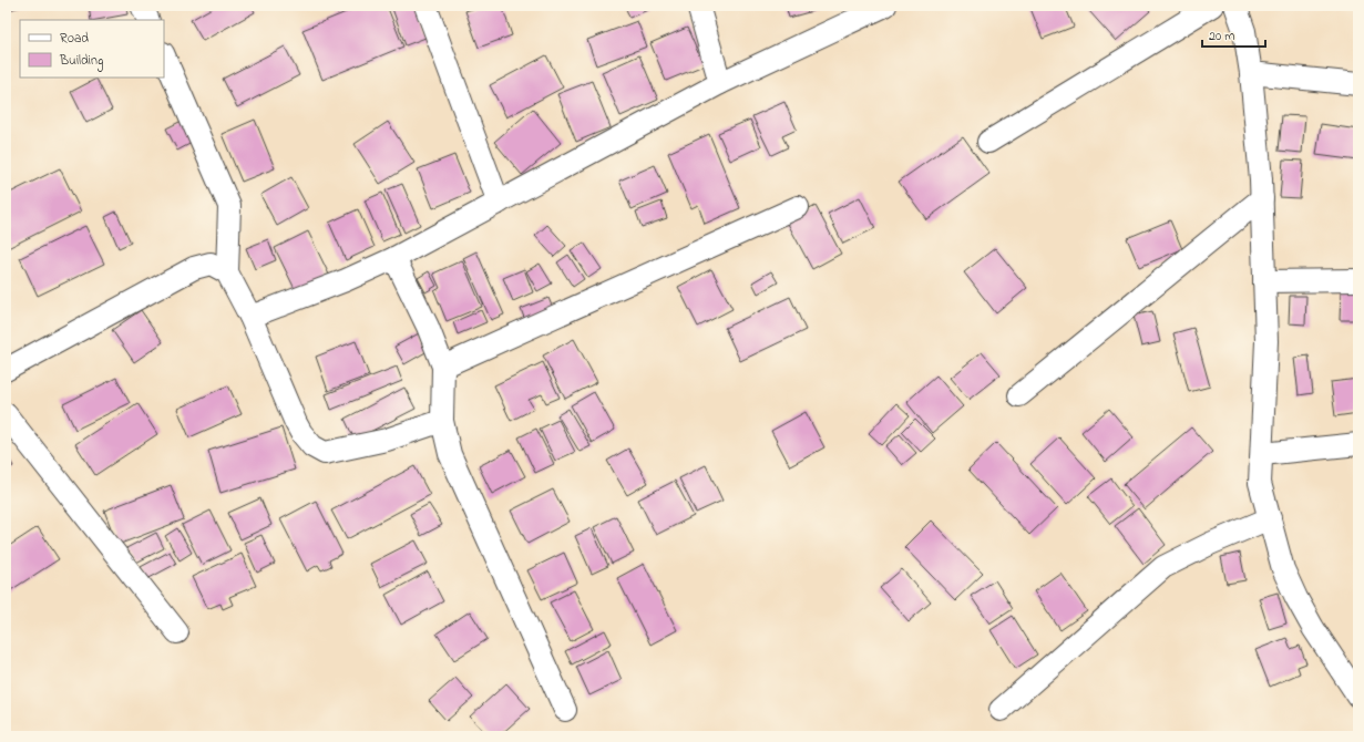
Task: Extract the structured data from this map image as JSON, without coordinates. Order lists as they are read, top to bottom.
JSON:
{
  "legend": ["Road", "Building"],
  "scale_bar": "20 m"
}
